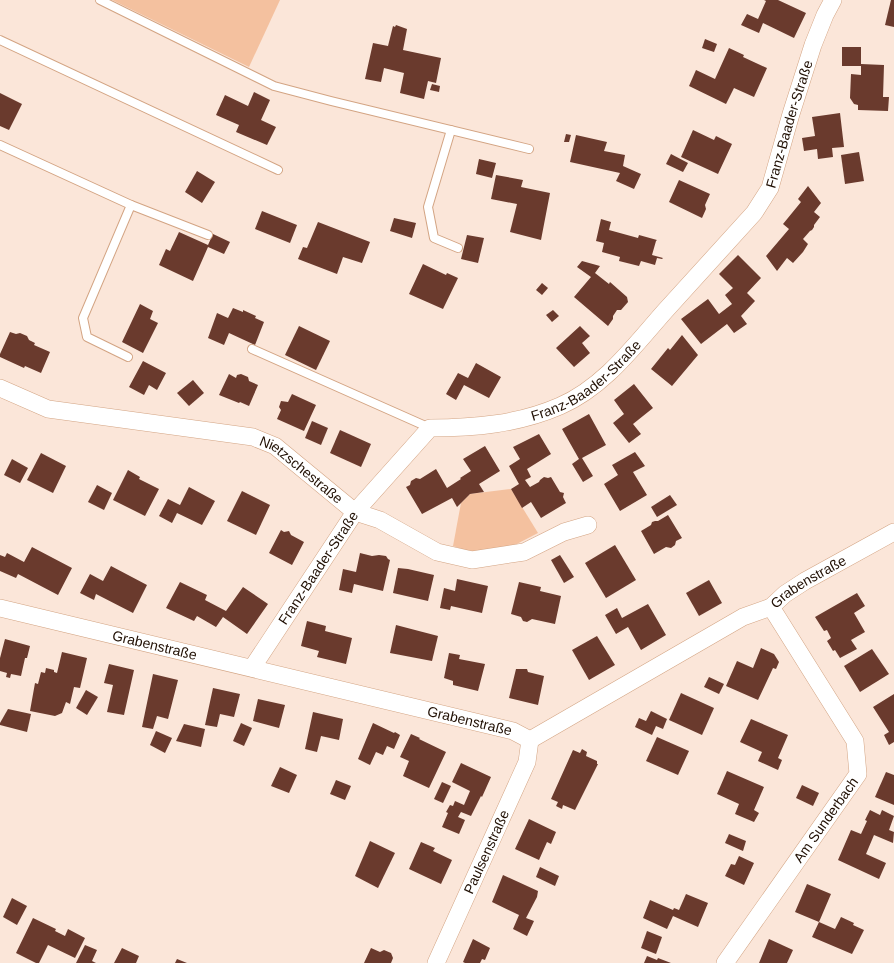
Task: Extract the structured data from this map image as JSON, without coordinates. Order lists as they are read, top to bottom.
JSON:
{
  "streets": {
    "street": [
      "Franz-Baader-Straße",
      "Nietzschestraße",
      "Grabenstraße",
      "Am Sunderbach",
      "Paulsenstraße"
    ]
  },
  "crossings": [
    ["Franz-Baader-Straße", "Nietzschestraße"],
    ["Franz-Baader-Straße", "Grabenstraße"],
    ["Grabenstraße", "Am Sunderbach"],
    ["Grabenstraße", "Paulsenstraße"]
  ]
}
